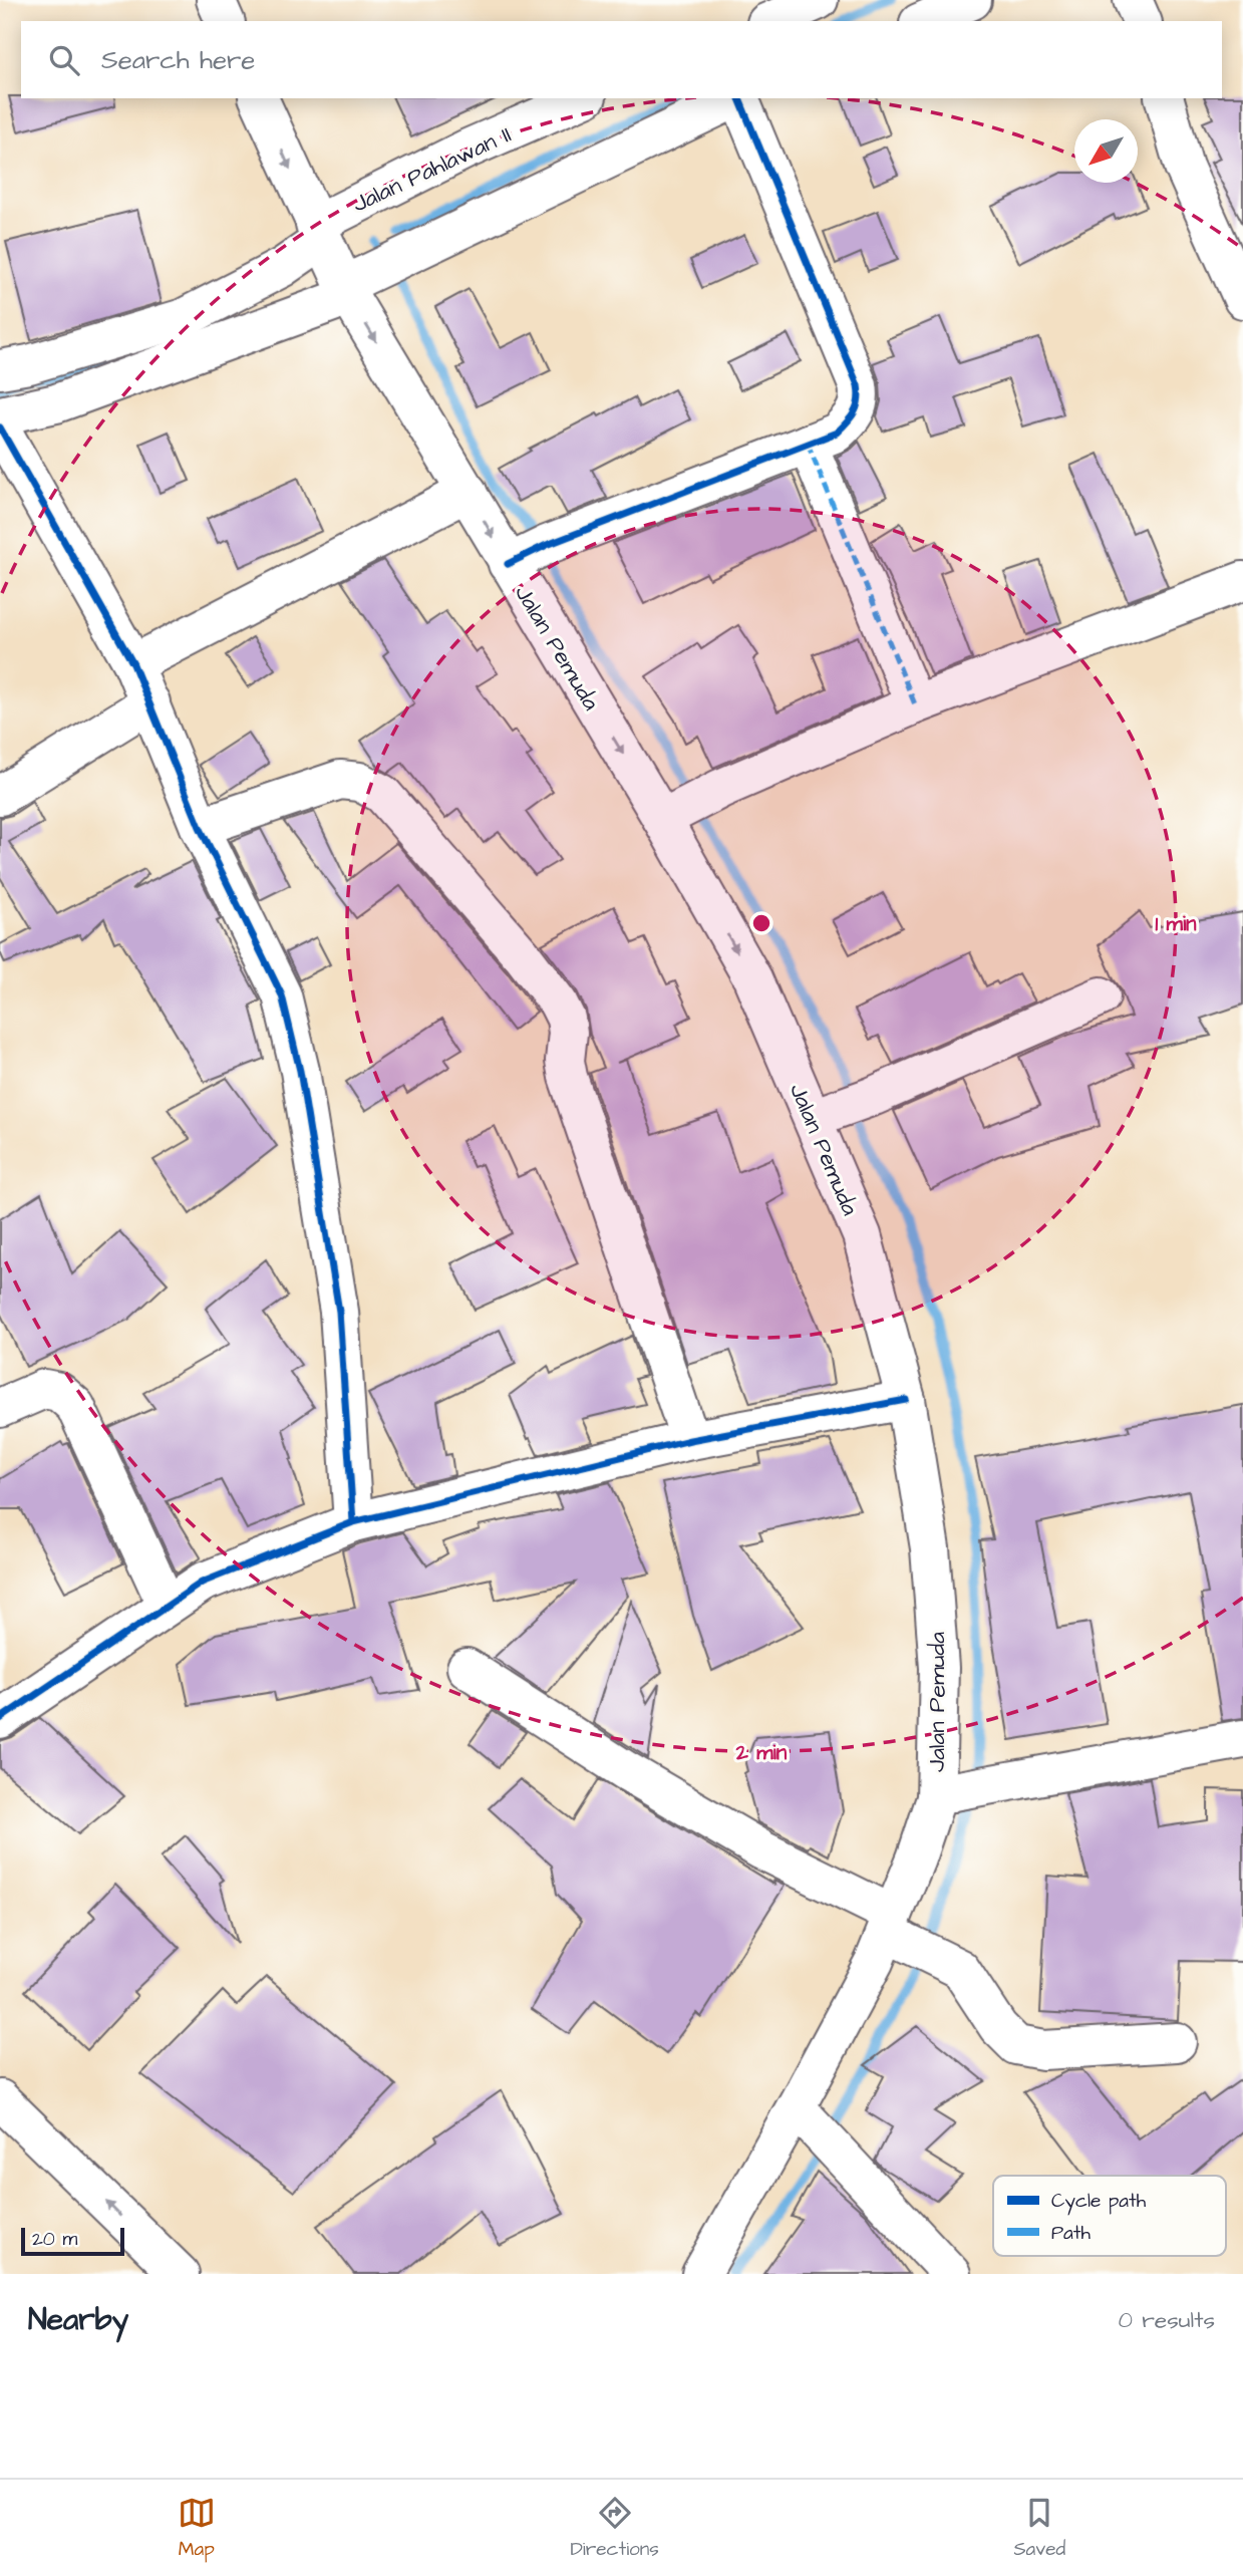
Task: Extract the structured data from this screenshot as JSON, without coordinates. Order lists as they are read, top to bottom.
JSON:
{
  "streets": {
    "main road": ["Jalan Pahlawan II", "Jalan Pemuda"]
  },
  "crossings": [
    ["Jalan Pahlawan II", "Jalan Pemuda"]
  ],
  "one_way": ["Jalan Pemuda"],
  "legend": ["Cycle path", "Path"],
  "scale_bar": "20 m",
  "north": "bottom left",
  "page": {
    "search": "Search here",
    "scale": "20 m",
    "heading": ["Nearby", "0 results"],
    "nav": ["Map", "Directions", "Saved"]
  },
  "rings": ["1 min", "2 min"]
}
